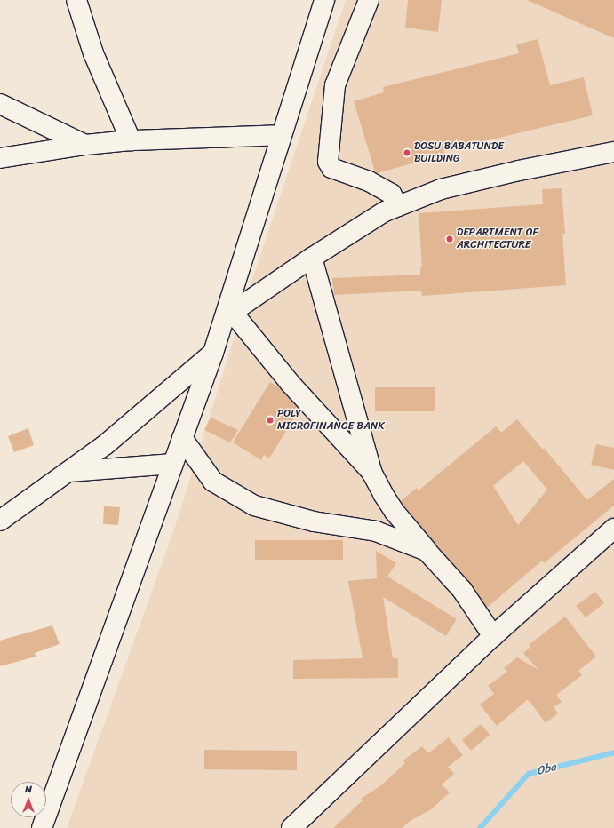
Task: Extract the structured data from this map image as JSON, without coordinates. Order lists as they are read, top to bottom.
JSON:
{
  "water": ["Oba"],
  "places": ["DOSU BABATUNDE BUILDING", "DEPARTMENT OF ARCHITECTURE", "POLY MICROFINANCE BANK"],
  "north": "top"
}
